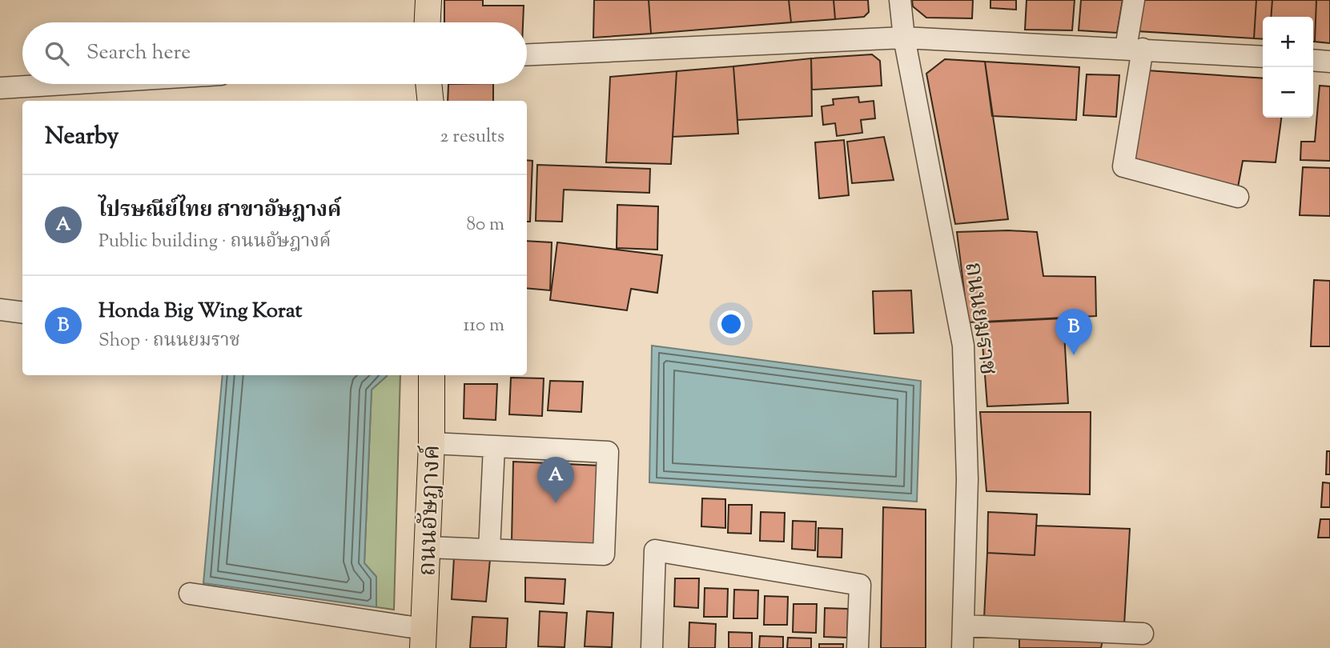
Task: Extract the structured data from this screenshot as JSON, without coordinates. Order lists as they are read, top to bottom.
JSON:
{
  "streets": {
    "main road": ["ถนนอัษฎางค์"],
    "street": ["ถนนยมราช"]
  },
  "page": {
    "map_buttons": ["+", "−"],
    "search": "Search here",
    "heading": ["Nearby", "2 results"],
    "list": [
      {
        "mark": "A",
        "name": "ไปรษณีย์ไทย สาขาอัษฎางค์",
        "note": "Public building · ถนนอัษฎางค์",
        "value": "80 m"
      },
      {
        "mark": "B",
        "name": "Honda Big Wing Korat",
        "note": "Shop · ถนนยมราช",
        "value": "110 m"
      }
    ],
    "pins": ["B", "A"]
  }
}
